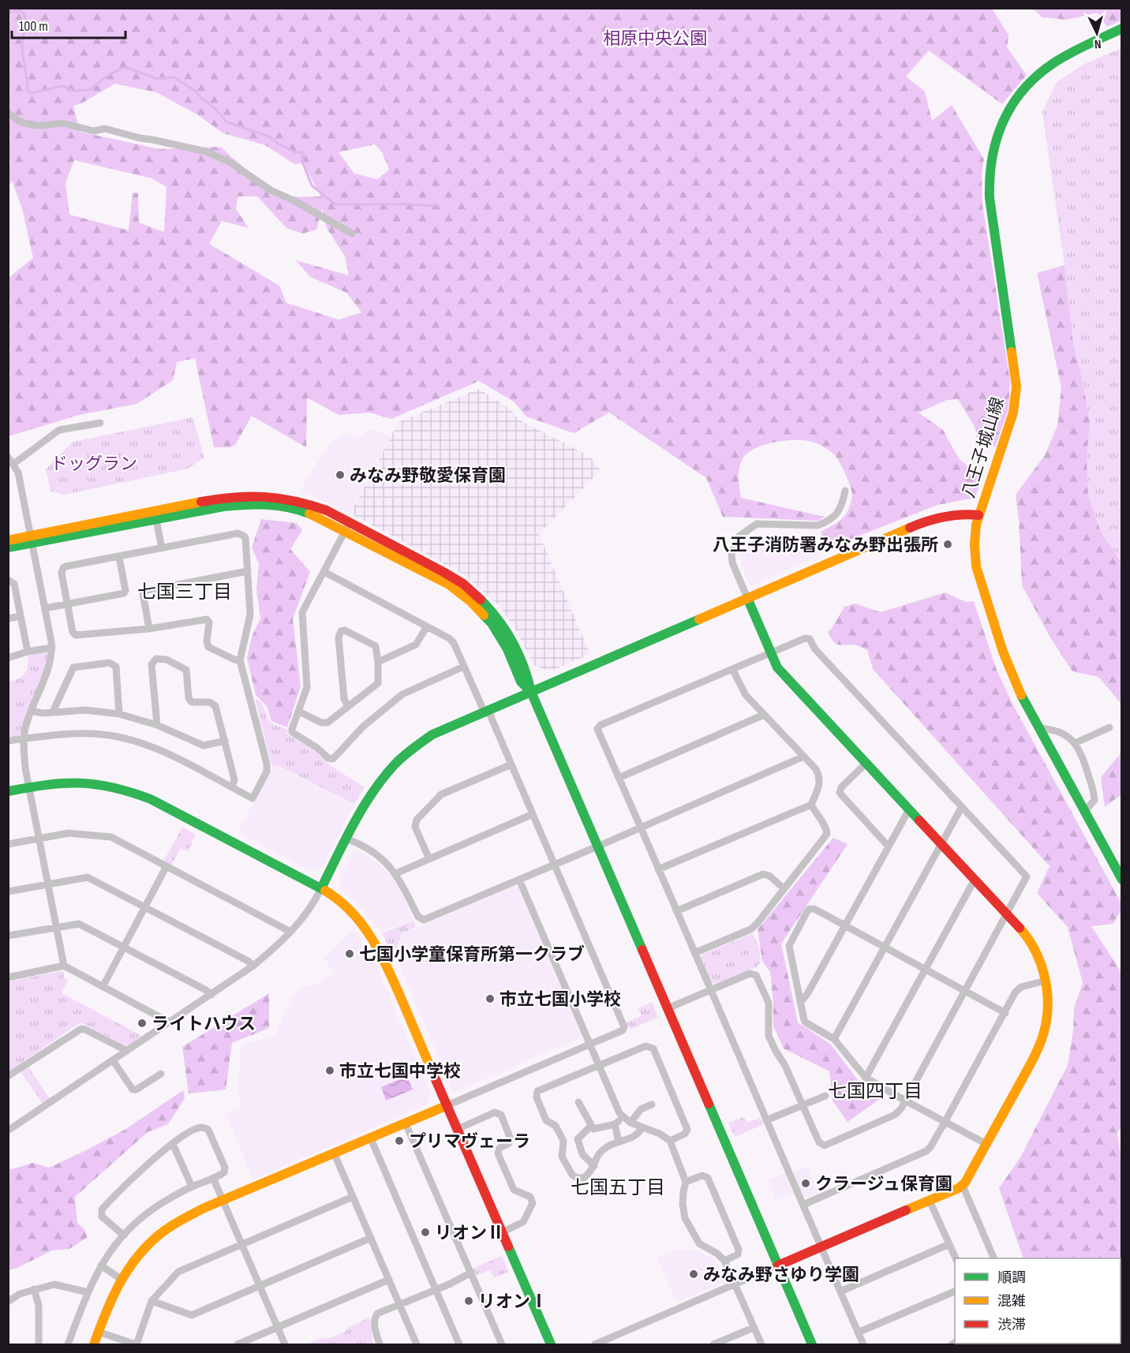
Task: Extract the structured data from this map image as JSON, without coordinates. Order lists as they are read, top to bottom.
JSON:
{
  "streets": {
    "street": ["八王子城山線"]
  },
  "districts": ["七国三丁目", "七国四丁目", "七国五丁目"],
  "parks": ["相原中央公園", "ドッグラン"],
  "places": [
    "みなみ野敬愛保育園",
    "八王子消防署みなみ野出張所",
    "七国小学童保育所第一クラブ",
    "市立七国小学校",
    "ライトハウス",
    "市立七国中学校",
    "プリマヴェーラ",
    "クラージュ保育園",
    "リオンⅡ",
    "みなみ野さゆり学園",
    "リオンⅠ"
  ],
  "legend": ["順調", "混雑", "渋滞"],
  "scale_bar": "100 m",
  "north": "bottom"
}
